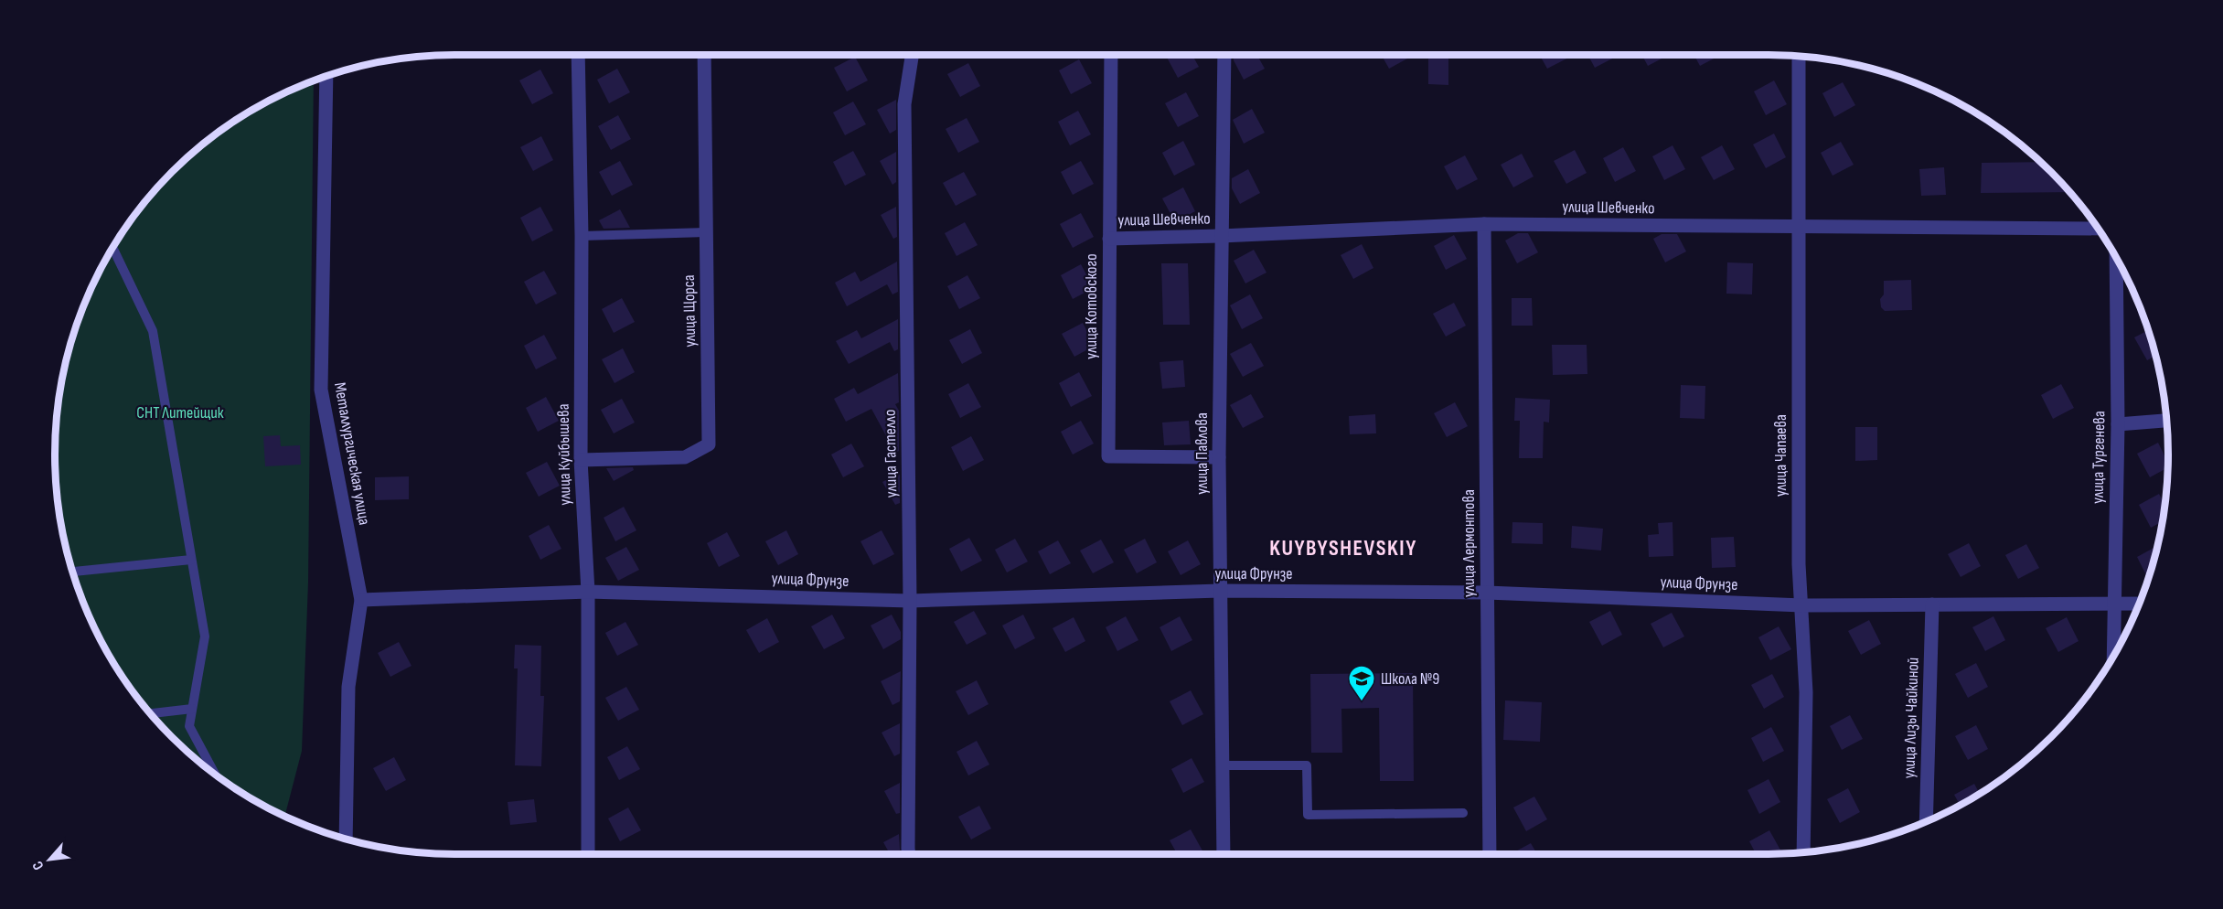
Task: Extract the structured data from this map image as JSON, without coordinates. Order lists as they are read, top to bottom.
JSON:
{
  "streets": {
    "street": [
      "улица Шевченко",
      "улица Котовского",
      "улица Щорса",
      "Металлургическая улица",
      "улица Гастелло",
      "улица Павлова",
      "улица Куйбышева",
      "улица Чапаева",
      "улица Тургенева",
      "улица Лермонтова",
      "улица Фрунзе",
      "улица Лизы Чайкиной"
    ]
  },
  "crossings": [
    ["улица Шевченко", "улица Котовского"],
    ["улица Шевченко", "улица Павлова"],
    ["улица Шевченко", "улица Чапаева"],
    ["улица Шевченко", "улица Лермонтова"],
    ["улица Котовского", "улица Павлова"],
    ["улица Щорса", "улица Куйбышева"],
    ["Металлургическая улица", "улица Фрунзе"],
    ["улица Гастелло", "улица Фрунзе"],
    ["улица Павлова", "улица Фрунзе"],
    ["улица Куйбышева", "улица Фрунзе"],
    ["улица Чапаева", "улица Фрунзе"],
    ["улица Тургенева", "улица Фрунзе"],
    ["улица Лермонтова", "улица Фрунзе"],
    ["улица Фрунзе", "улица Лизы Чайкиной"]
  ],
  "districts": ["KUYBYSHEVSKIY"],
  "parks": ["СНТ Литейщик"],
  "places": {
    "school or university": ["Школа №9"]
  },
  "north": "bottom left"
}
